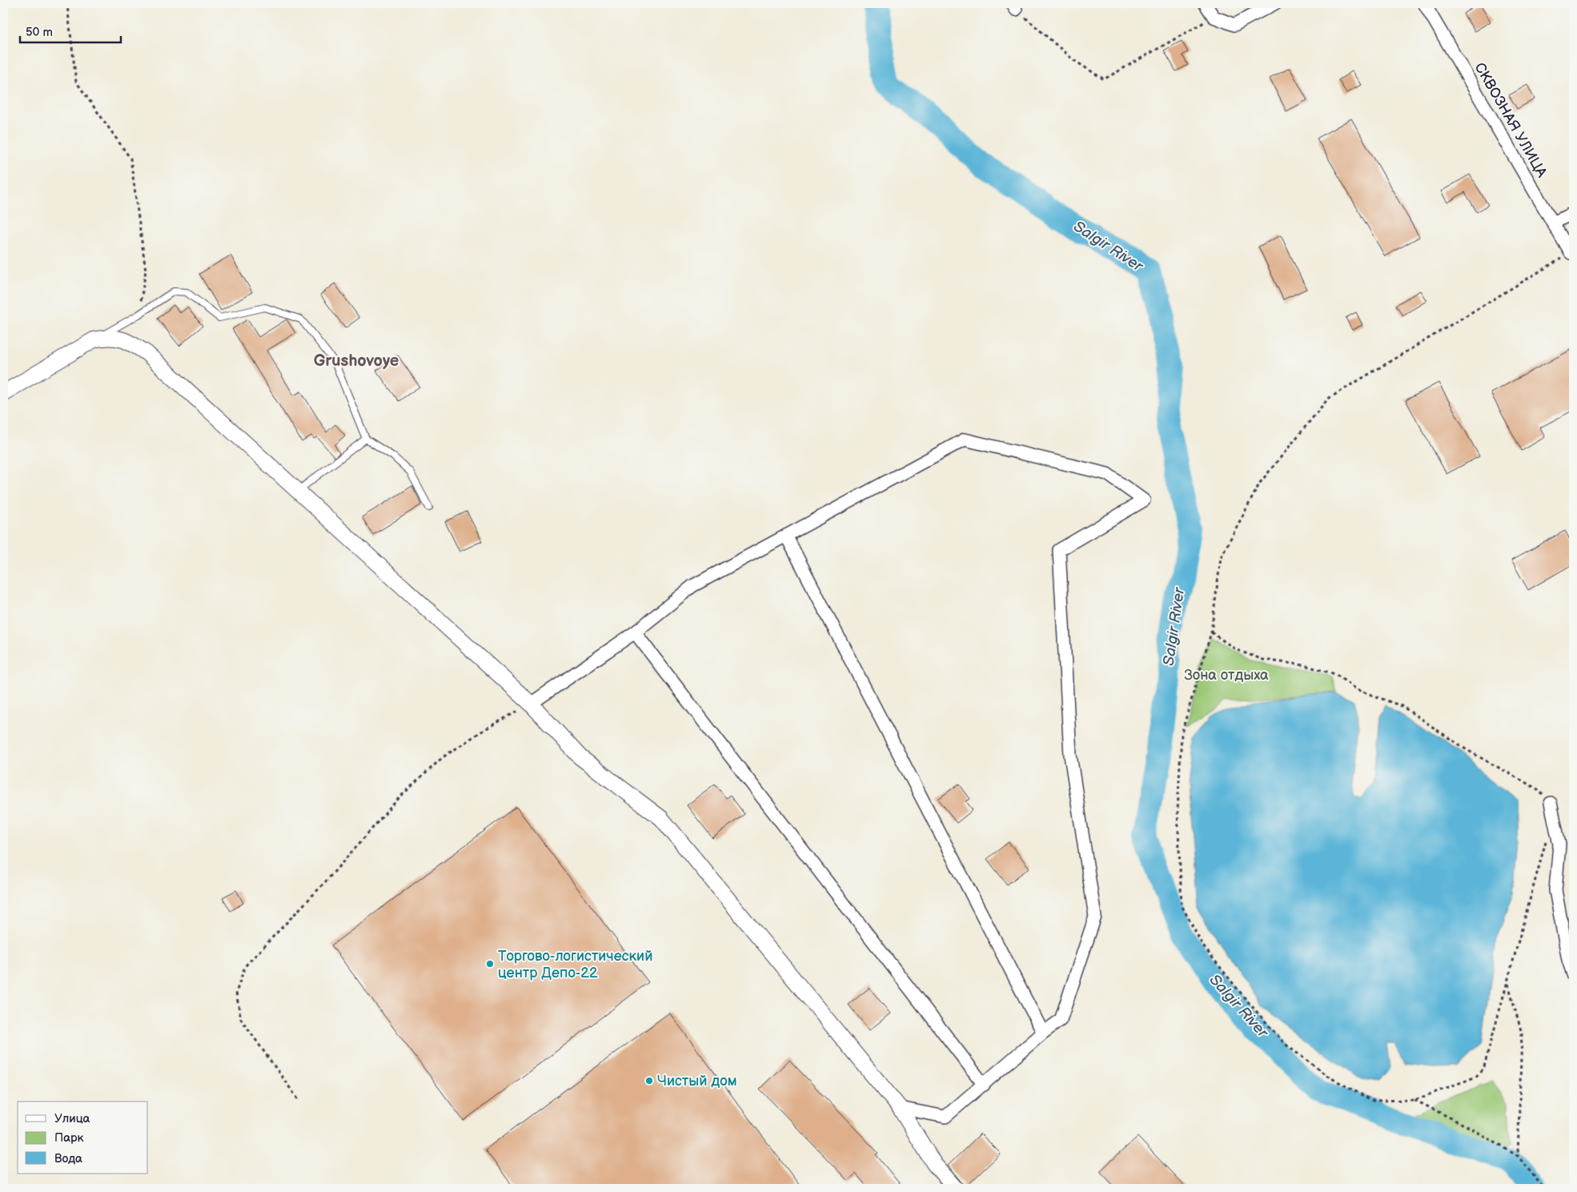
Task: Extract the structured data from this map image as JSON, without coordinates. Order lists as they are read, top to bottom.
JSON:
{
  "streets": {
    "street": ["СКВОЗНАЯ УЛИЦА"]
  },
  "districts": ["Grushovoye"],
  "water": ["Salgir River"],
  "parks": ["Зона отдыха"],
  "places": ["Торгово-логистический центр Депо-22", "Чистый дом"],
  "legend": ["Улица", "Парк", "Вода"],
  "scale_bar": "50 m"
}
